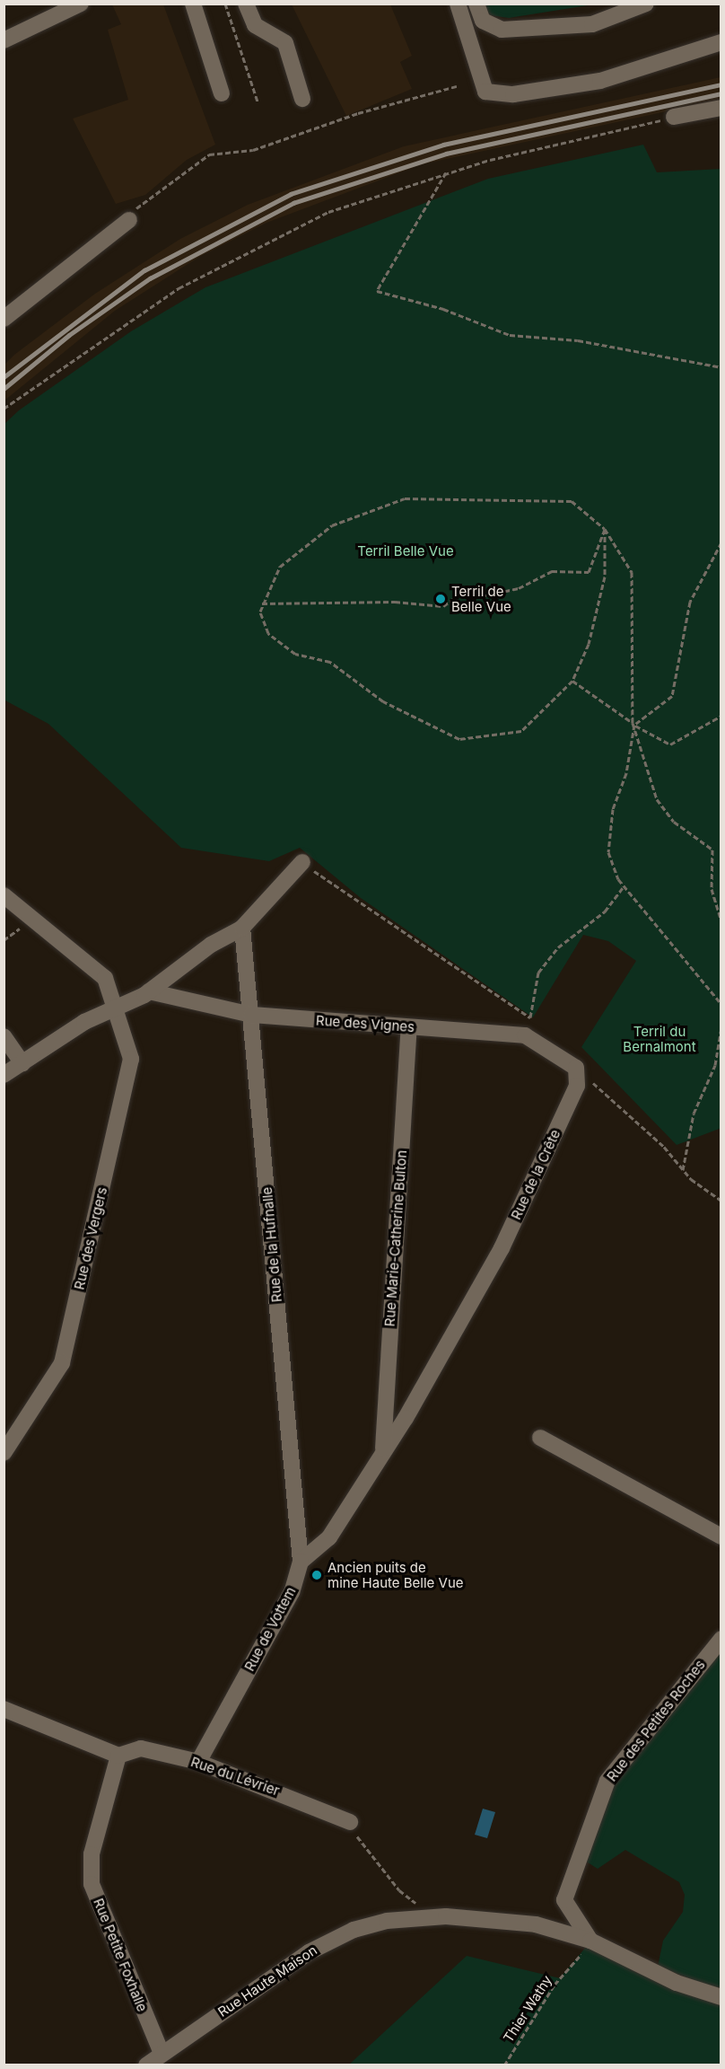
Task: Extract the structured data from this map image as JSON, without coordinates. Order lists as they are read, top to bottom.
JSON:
{
  "streets": {
    "street": [
      "Rue des Vignes",
      "Rue de la Crête",
      "Rue des Vergers",
      "Rue Marie-Catherine Bulton",
      "Rue de la Hufnalle",
      "Rue de Vottem",
      "Rue des Petites Roches",
      "Rue du Lévrier",
      "Rue Petite Foxhalle",
      "Rue Haute Maison"
    ],
    "path": ["Thier Wathy"]
  },
  "crossings": [
    ["Rue des Vignes", "Rue de la Crête"],
    ["Rue des Vignes", "Rue Marie-Catherine Bulton"],
    ["Rue des Vignes", "Rue de la Hufnalle"],
    ["Rue de la Crête", "Rue Marie-Catherine Bulton"],
    ["Rue de la Hufnalle", "Rue de Vottem"],
    ["Rue de Vottem", "Rue du Lévrier"],
    ["Rue des Petites Roches", "Rue Haute Maison"],
    ["Rue des Petites Roches", "Thier Wathy"],
    ["Rue du Lévrier", "Rue Petite Foxhalle"],
    ["Rue Petite Foxhalle", "Rue Haute Maison"],
    ["Rue Haute Maison", "Thier Wathy"]
  ],
  "parks": ["Terril Belle Vue", "Terril du Bernalmont"],
  "places": ["Terril de Belle Vue", "Ancien puits de mine Haute Belle Vue"]
}
